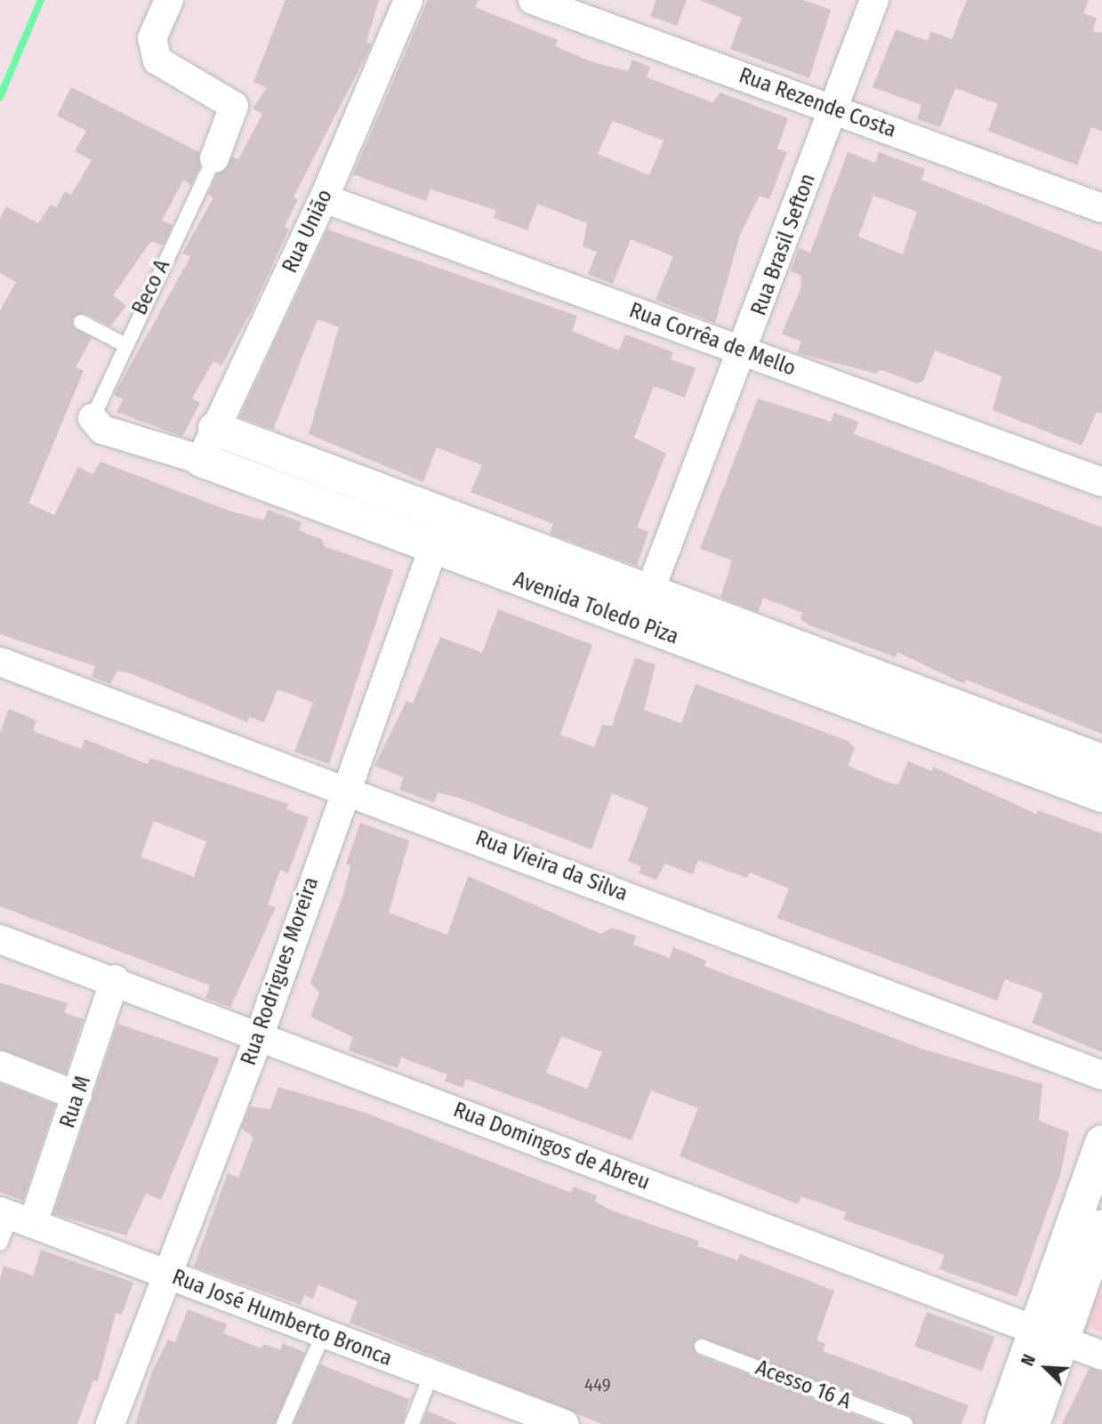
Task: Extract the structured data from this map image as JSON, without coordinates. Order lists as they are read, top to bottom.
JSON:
{
  "streets": {
    "street": [
      "Rua Rezende Costa",
      "Rua União",
      "Rua Brasil Sefton",
      "Rua Corrêa de Mello",
      "Avenida Toledo Piza",
      "Rua Vieira da Silva",
      "Rua Rodrigues Moreira",
      "Rua M",
      "Rua Domingos de Abreu",
      "Rua José Humberto Bronca"
    ],
    "lane": ["Beco A", "Acesso 16 A"]
  },
  "crossings": [
    ["Rua Rezende Costa", "Rua Brasil Sefton"],
    ["Rua União", "Rua Corrêa de Mello"],
    ["Rua União", "Avenida Toledo Piza"],
    ["Rua Brasil Sefton", "Rua Corrêa de Mello"],
    ["Rua Brasil Sefton", "Avenida Toledo Piza"],
    ["Beco A", "Avenida Toledo Piza"],
    ["Avenida Toledo Piza", "Rua Rodrigues Moreira"],
    ["Rua Vieira da Silva", "Rua Rodrigues Moreira"],
    ["Rua Rodrigues Moreira", "Rua Domingos de Abreu"],
    ["Rua Rodrigues Moreira", "Rua José Humberto Bronca"],
    ["Rua M", "Rua Domingos de Abreu"],
    ["Rua M", "Rua José Humberto Bronca"]
  ],
  "house_numbers": ["449"],
  "north": "top left"
}
